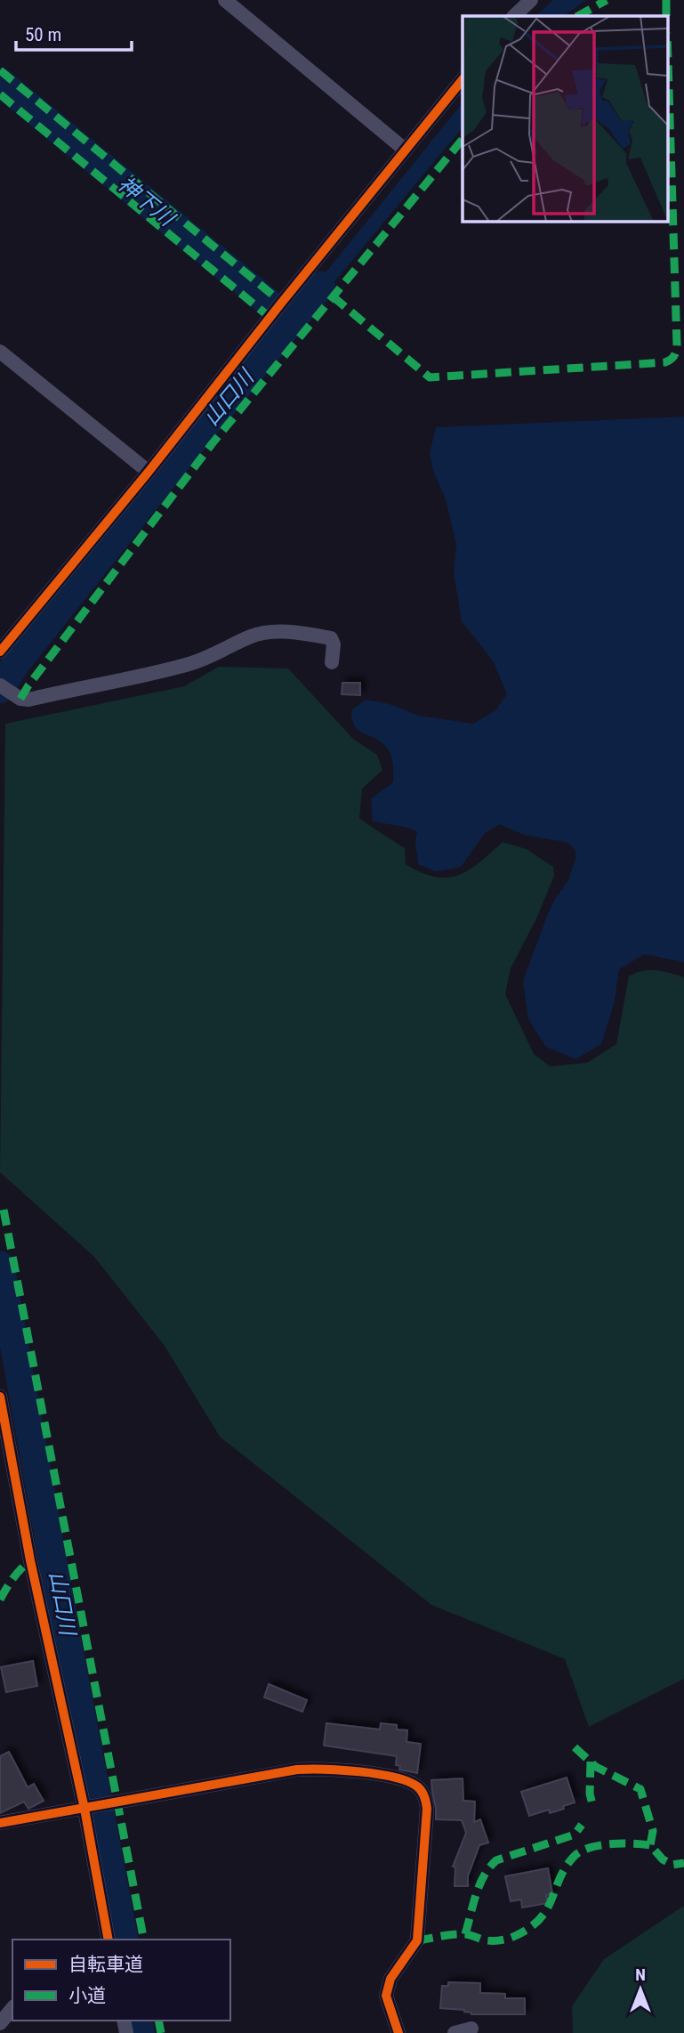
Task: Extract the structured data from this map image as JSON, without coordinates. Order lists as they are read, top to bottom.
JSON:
{
  "water": ["神下川", "山口川"],
  "legend": ["自転車道", "小道"],
  "scale_bar": "50 m",
  "north": "top"
}
